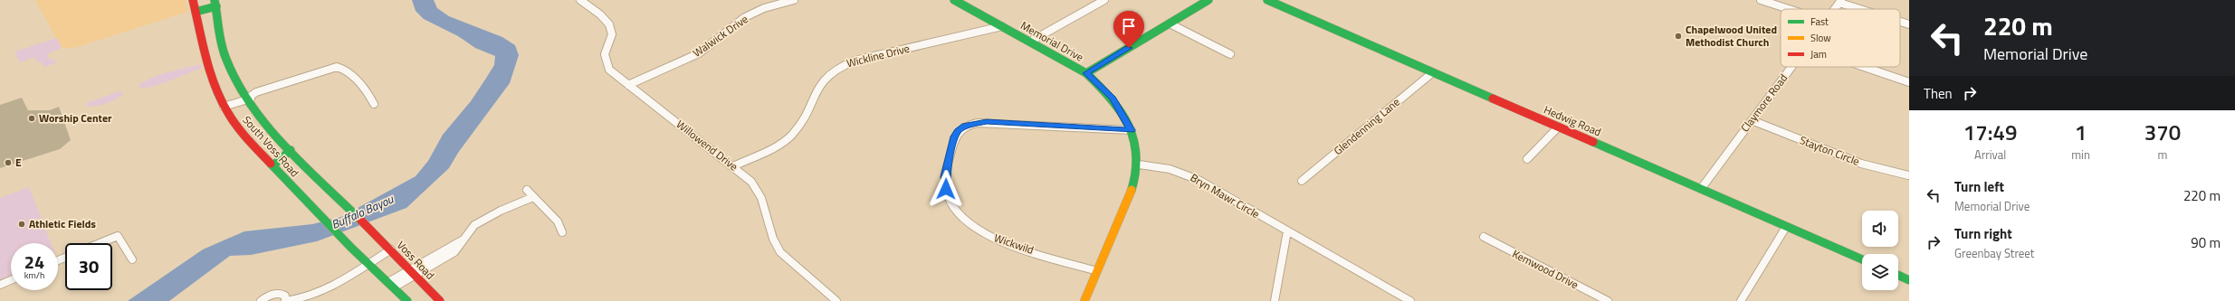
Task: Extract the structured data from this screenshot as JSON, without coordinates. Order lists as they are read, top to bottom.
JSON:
{
  "streets": {
    "street": [
      "Walwick Drive",
      "Memorial Drive",
      "Wickline Drive",
      "Claymore Road",
      "Hedwig Road",
      "Glendenning Lane",
      "Willowend Drive",
      "South Voss Road",
      "Stayton Circle",
      "Bryn Mawr Circle",
      "Wickwild",
      "Voss Road",
      "Kemwood Drive"
    ]
  },
  "crossings": [
    ["Walwick Drive", "Willowend Drive"],
    ["Memorial Drive", "Wickline Drive"],
    ["Memorial Drive", "Bryn Mawr Circle"],
    ["Memorial Drive", "Wickwild"],
    ["Wickline Drive", "Willowend Drive"],
    ["Claymore Road", "Hedwig Road"],
    ["Claymore Road", "Stayton Circle"],
    ["Hedwig Road", "Glendenning Lane"],
    ["South Voss Road", "Voss Road"]
  ],
  "water": ["Buffalo Bayou"],
  "places": [
    "Chapelwood United Methodist Church",
    "Worship Center",
    "E",
    "Athletic Fields"
  ],
  "legend": ["Fast", "Slow", "Jam"],
  "page": {
    "turn": ["220 m", "Memorial Drive"],
    "then": "Then",
    "eta": [
      "17:49",
      "Arrival",
      "1",
      "min",
      "370",
      "m"
    ],
    "list": [
      {
        "name": "Turn left",
        "note": "Memorial Drive",
        "value": "220 m"
      },
      {
        "name": "Turn right",
        "note": "Greenbay Street",
        "value": "90 m"
      }
    ],
    "speed": "24 km/h",
    "limit": "30"
  }
}
